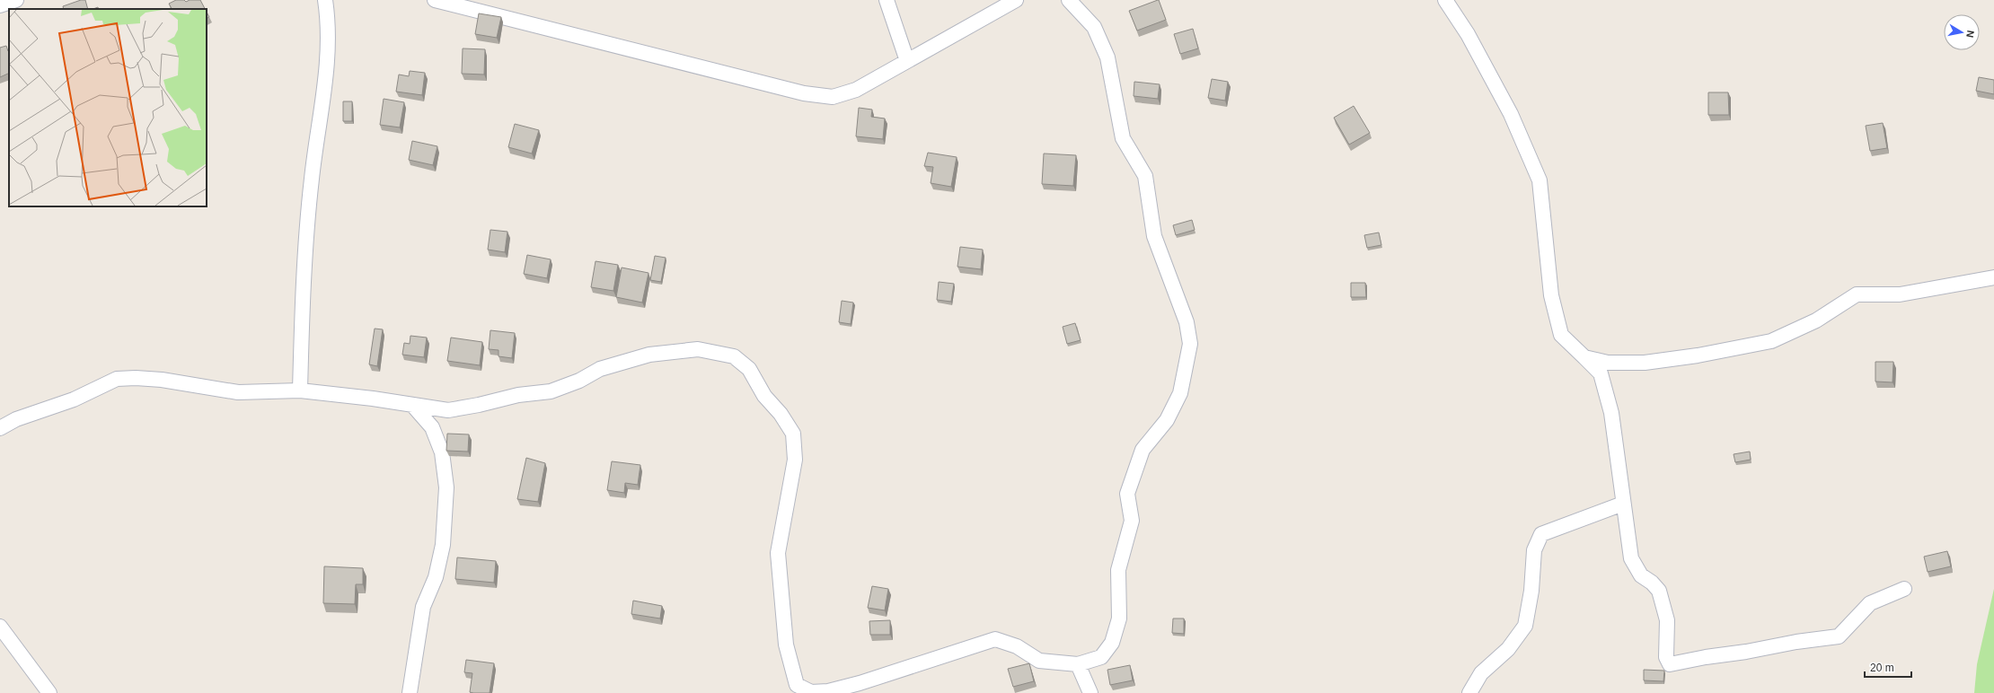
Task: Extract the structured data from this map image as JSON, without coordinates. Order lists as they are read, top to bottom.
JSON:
{
  "scale_bar": "20 m",
  "north": "right"
}
